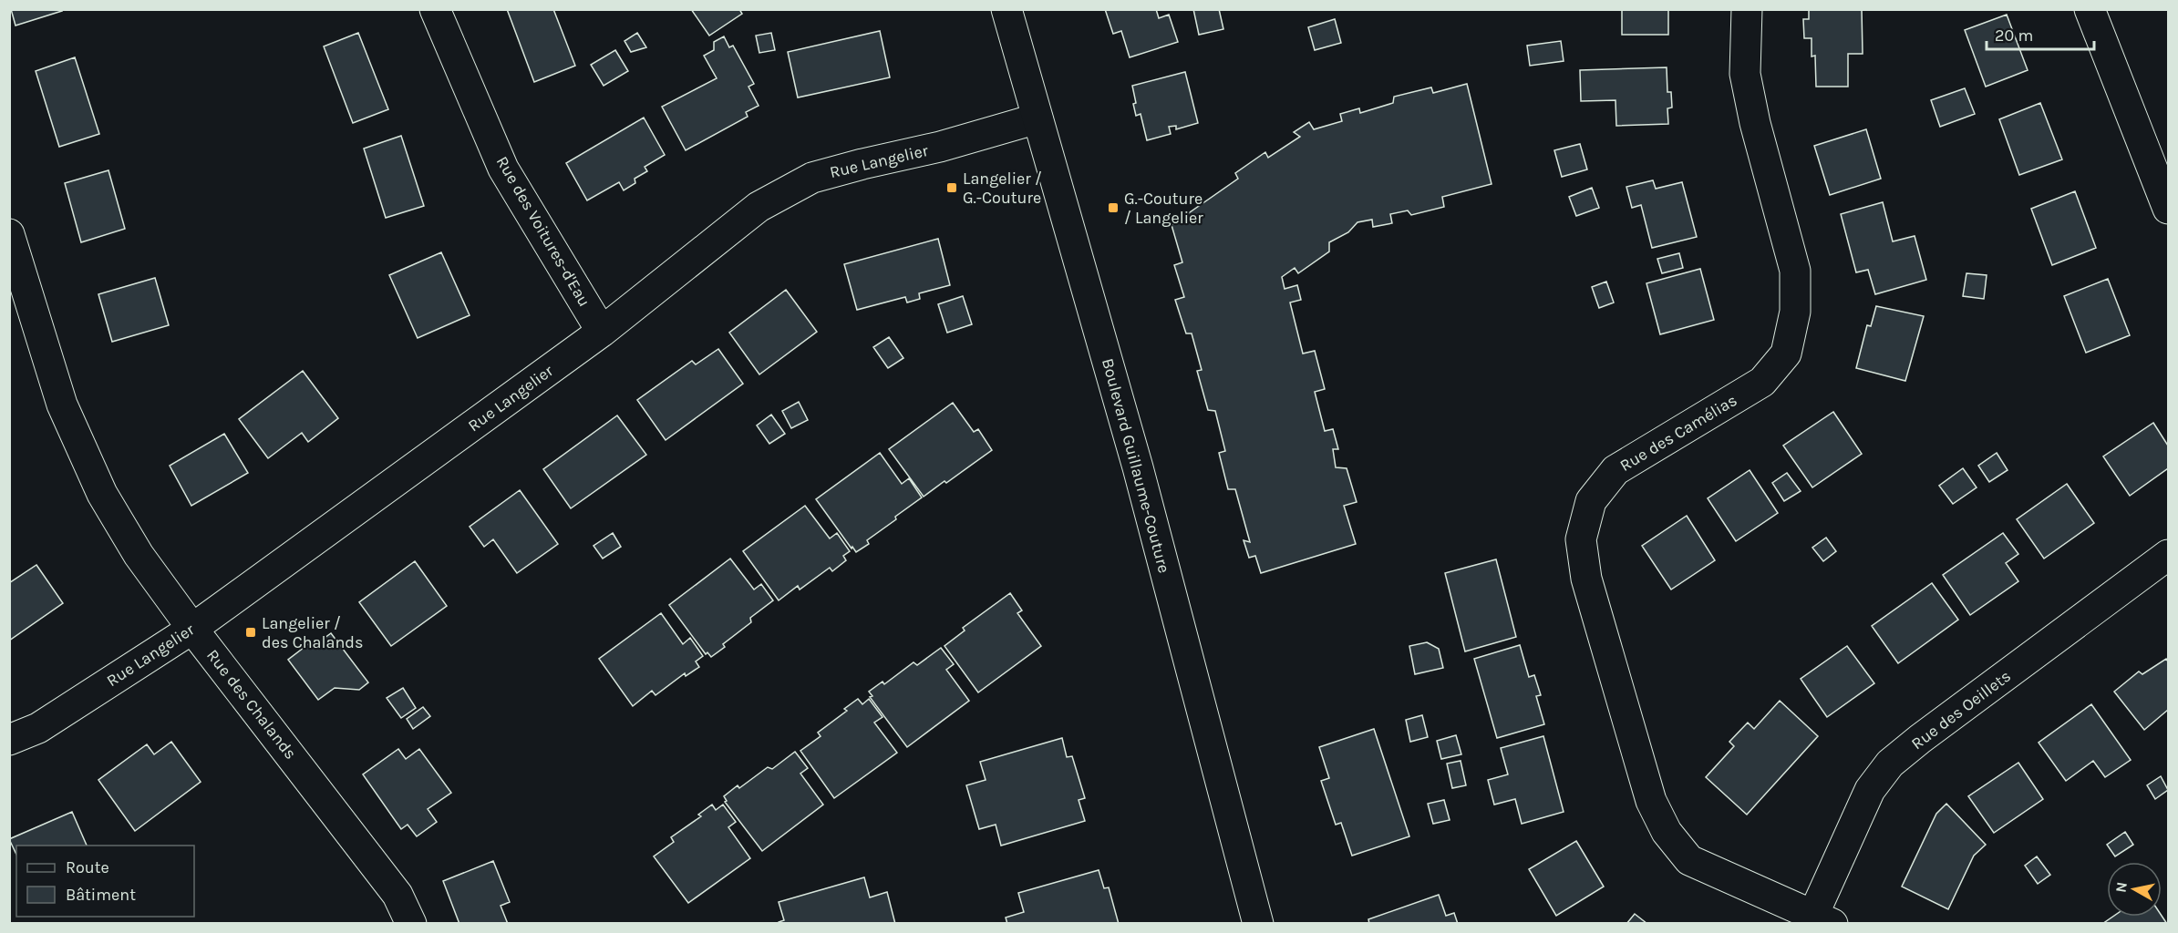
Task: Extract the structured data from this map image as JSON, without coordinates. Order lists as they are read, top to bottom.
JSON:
{
  "streets": {
    "street": [
      "Rue Langelier",
      "Rue des Voitures-d'Eau",
      "Rue des Camélias",
      "Boulevard Guillaume-Couture",
      "Rue des Chalands",
      "Rue des Oeillets"
    ]
  },
  "crossings": [
    ["Rue Langelier", "Rue des Voitures-d'Eau"],
    ["Rue Langelier", "Boulevard Guillaume-Couture"],
    ["Rue Langelier", "Rue des Chalands"],
    ["Rue des Camélias", "Rue des Oeillets"]
  ],
  "places": {
    "transit": ["Langelier / G.-Couture", "G.-Couture / Langelier", "Langelier / des Chalands"]
  },
  "legend": ["Route", "Bâtiment"],
  "scale_bar": "20 m",
  "north": "left"
}
